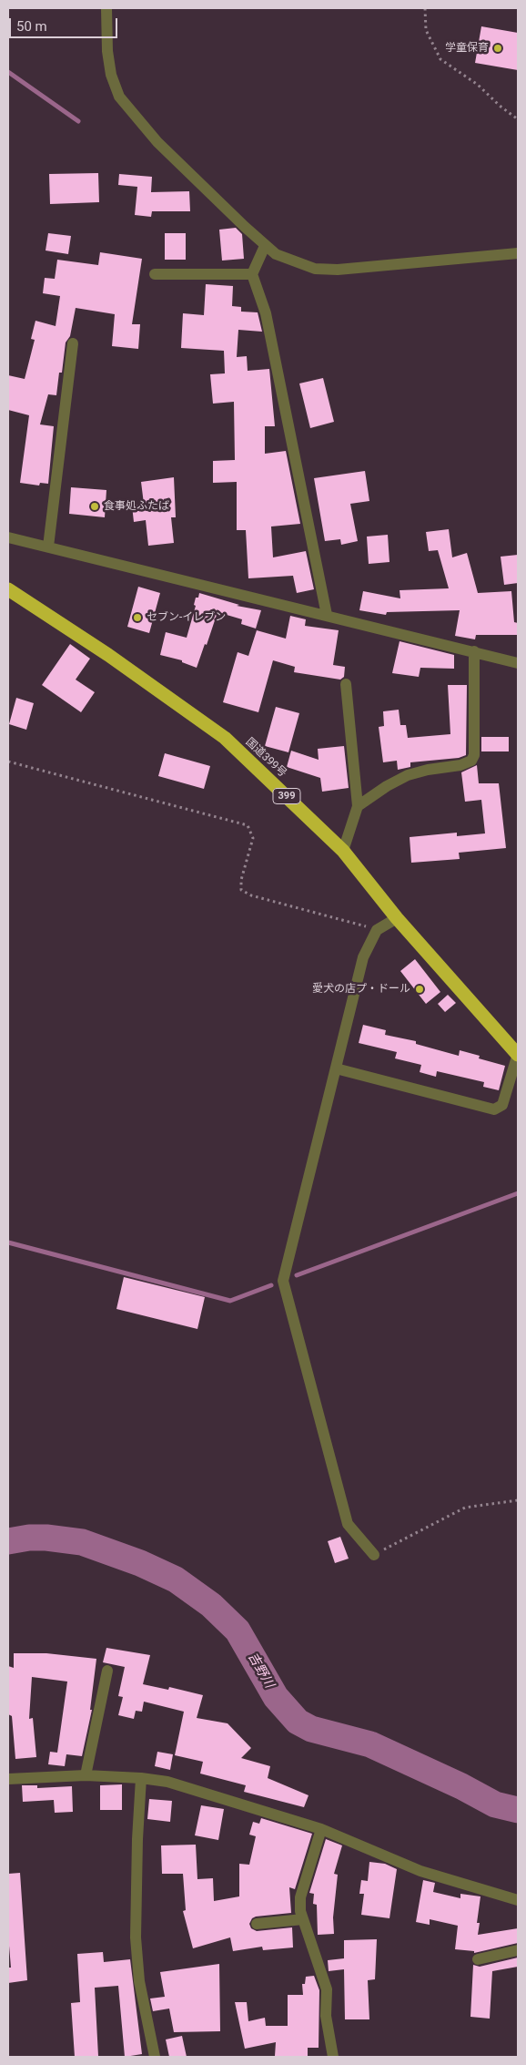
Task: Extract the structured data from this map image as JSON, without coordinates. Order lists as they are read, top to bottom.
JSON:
{
  "streets": {
    "highway": ["国道399号", "399"]
  },
  "water": ["吉野川"],
  "places": [
    "学童保育",
    "食事処ふたば",
    "セブン-イレブン",
    "愛犬の店プ・ドール"
  ],
  "scale_bar": "50 m"
}
